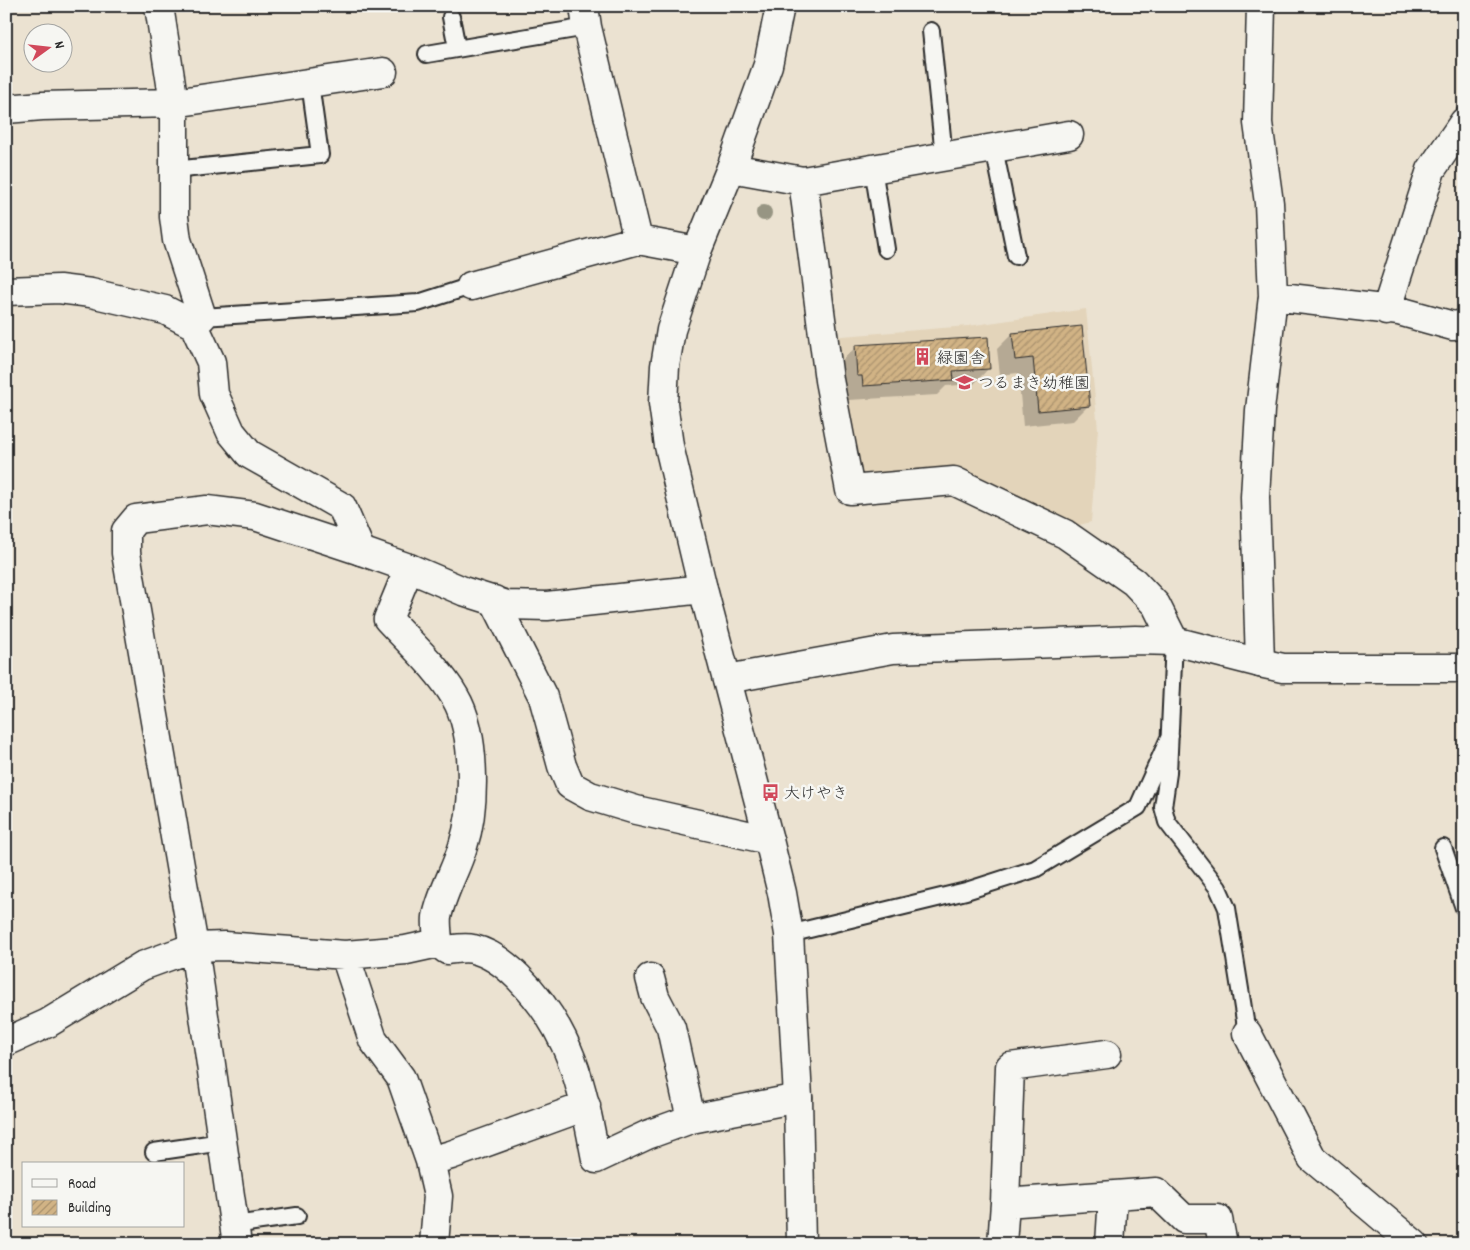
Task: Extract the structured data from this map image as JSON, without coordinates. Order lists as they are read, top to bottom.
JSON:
{
  "places": {
    "building": ["緑園舎"],
    "school or university": ["つるまき幼稚園"],
    "bus stop": ["大けやき"]
  },
  "legend": ["Road", "Building"],
  "north": "right"
}
